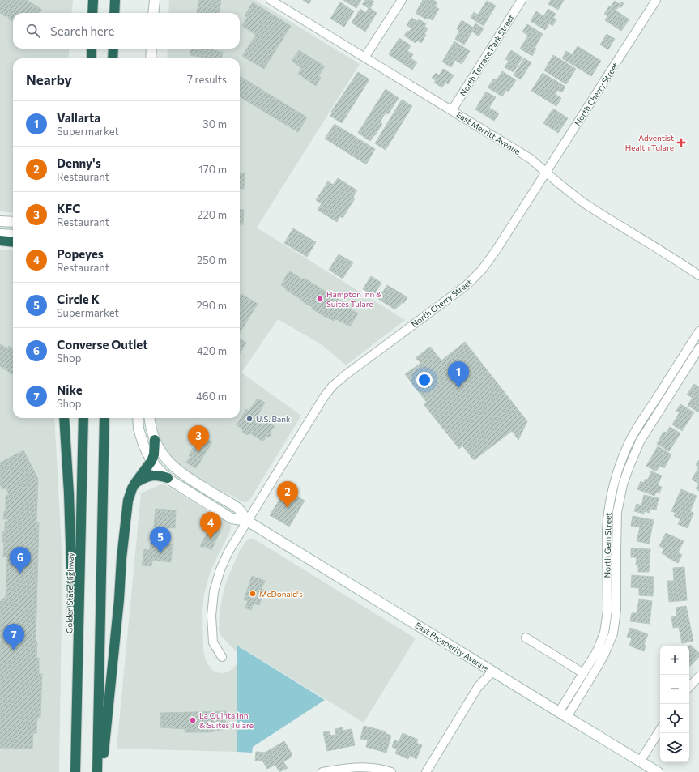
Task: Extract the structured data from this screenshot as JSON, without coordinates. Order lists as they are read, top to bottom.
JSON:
{
  "streets": {
    "highway": ["Golden State Highway"],
    "main road": ["East Prosperity Avenue"],
    "street": [
      "North Terrace Park Street",
      "North Cherry Street",
      "East Merritt Avenue",
      "North Gem Street"
    ]
  },
  "crossings": [
    ["North Terrace Park Street", "East Merritt Avenue"],
    ["North Cherry Street", "East Merritt Avenue"],
    ["North Cherry Street", "East Prosperity Avenue"],
    ["North Gem Street", "East Prosperity Avenue"]
  ],
  "places": {
    "health": ["Adventist Health Tulare"],
    "other": [
      "Hampton Inn & Suites Tulare",
      "U.S. Bank",
      "McDonald's",
      "La Quinta Inn & Suites Tulare"
    ]
  },
  "page": {
    "search": "Search here",
    "heading": ["Nearby", "7 results"],
    "list": [
      {
        "mark": "1",
        "name": "Vallarta",
        "note": "Supermarket",
        "value": "30 m"
      },
      {
        "mark": "2",
        "name": "Denny's",
        "note": "Restaurant",
        "value": "170 m"
      },
      {
        "mark": "3",
        "name": "KFC",
        "note": "Restaurant",
        "value": "220 m"
      },
      {
        "mark": "4",
        "name": "Popeyes",
        "note": "Restaurant",
        "value": "250 m"
      },
      {
        "mark": "5",
        "name": "Circle K",
        "note": "Supermarket",
        "value": "290 m"
      },
      {
        "mark": "6",
        "name": "Converse Outlet",
        "note": "Shop",
        "value": "420 m"
      },
      {
        "mark": "7",
        "name": "Nike",
        "note": "Shop",
        "value": "460 m"
      }
    ],
    "pins": [
      "1",
      "3",
      "2",
      "4",
      "5",
      "6",
      "7"
    ],
    "map_buttons": ["+", "−"]
  }
}
